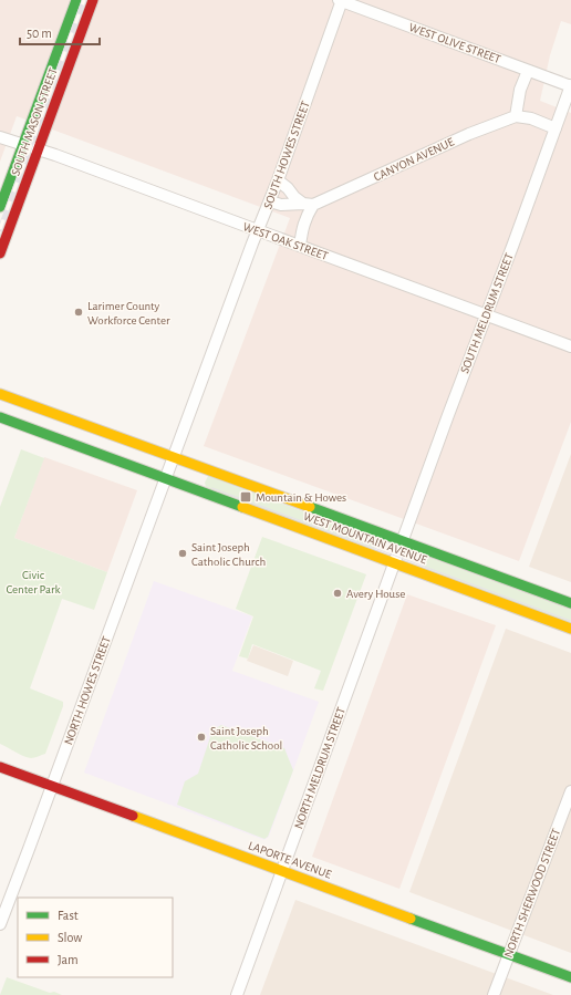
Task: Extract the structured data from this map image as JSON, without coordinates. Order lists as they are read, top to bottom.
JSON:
{
  "streets": {
    "street": [
      "WEST OLIVE STREET",
      "SOUTH MASON STREET",
      "SOUTH HOWES STREET",
      "CANYON AVENUE",
      "WEST OAK STREET",
      "SOUTH MELDRUM STREET",
      "WEST MOUNTAIN AVENUE",
      "NORTH HOWES STREET",
      "NORTH MELDRUM STREET",
      "LAPORTE AVENUE",
      "NORTH SHERWOOD STREET"
    ]
  },
  "crossings": [
    ["WEST OLIVE STREET", "SOUTH HOWES STREET"],
    ["WEST OLIVE STREET", "SOUTH MELDRUM STREET"],
    ["SOUTH MASON STREET", "WEST OAK STREET"],
    ["SOUTH HOWES STREET", "CANYON AVENUE"],
    ["SOUTH HOWES STREET", "WEST OAK STREET"],
    ["SOUTH HOWES STREET", "WEST MOUNTAIN AVENUE"],
    ["SOUTH HOWES STREET", "NORTH HOWES STREET"],
    ["WEST OAK STREET", "SOUTH MELDRUM STREET"],
    ["SOUTH MELDRUM STREET", "WEST MOUNTAIN AVENUE"],
    ["SOUTH MELDRUM STREET", "NORTH MELDRUM STREET"],
    ["WEST MOUNTAIN AVENUE", "NORTH HOWES STREET"],
    ["WEST MOUNTAIN AVENUE", "NORTH MELDRUM STREET"],
    ["NORTH HOWES STREET", "LAPORTE AVENUE"],
    ["NORTH MELDRUM STREET", "LAPORTE AVENUE"],
    ["LAPORTE AVENUE", "NORTH SHERWOOD STREET"]
  ],
  "parks": ["Civic Center Park"],
  "places": {
    "other": [
      "Larimer County Workforce Center",
      "Saint Joseph Catholic Church",
      "Avery House",
      "Saint Joseph Catholic School"
    ],
    "transit": ["Mountain & Howes"]
  },
  "legend": ["Fast", "Slow", "Jam"],
  "scale_bar": "50 m"
}
